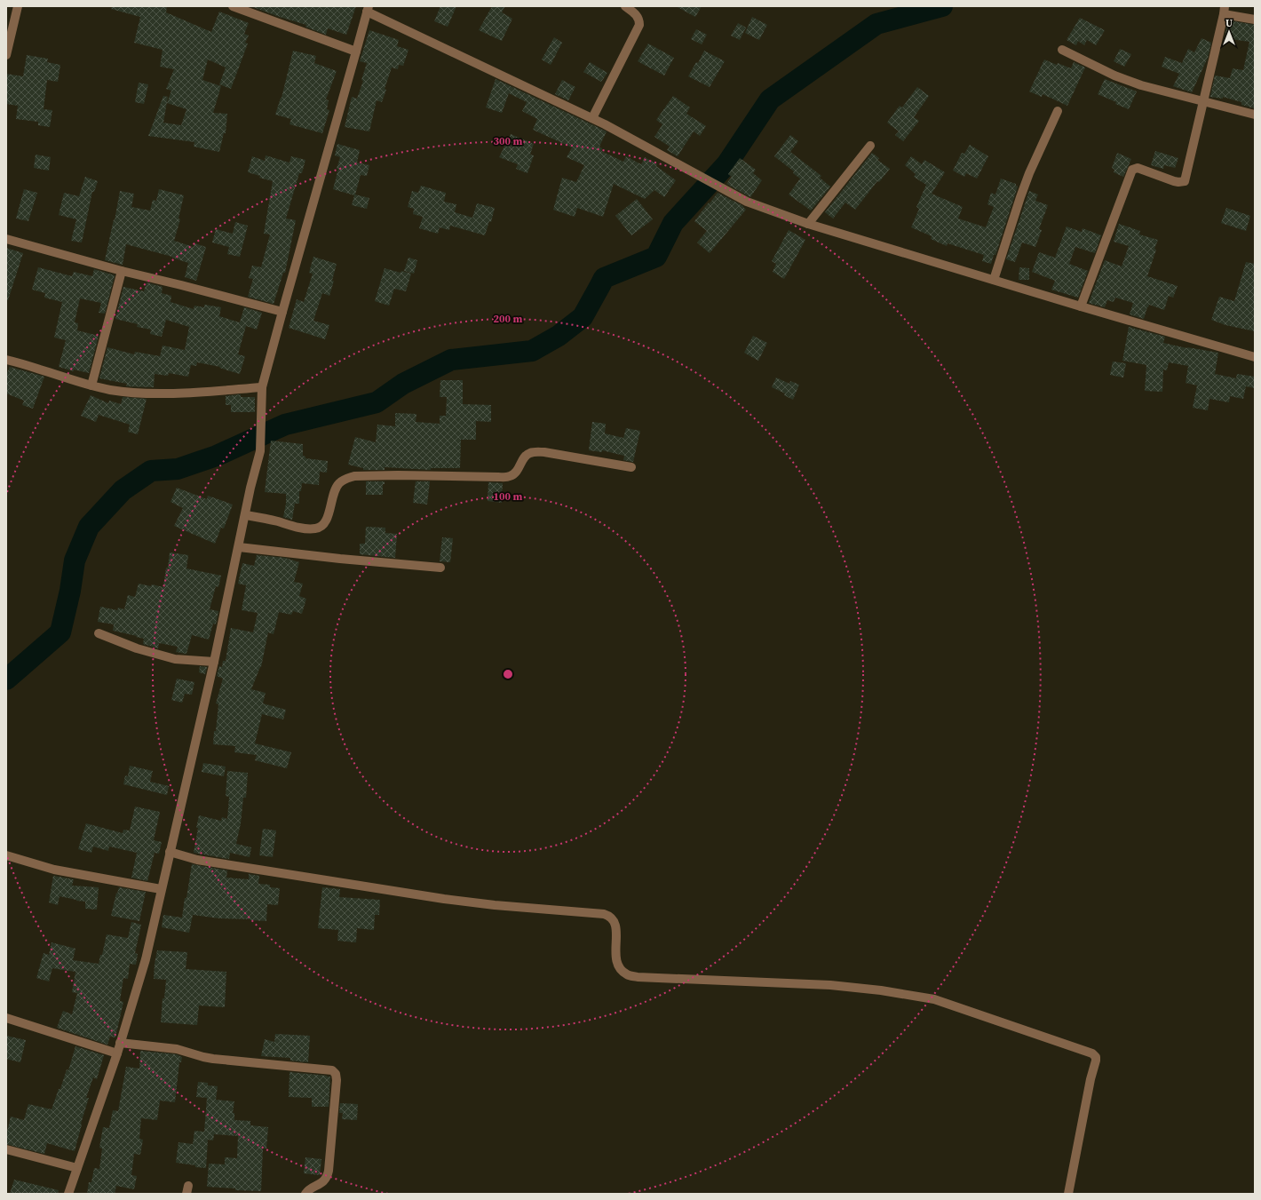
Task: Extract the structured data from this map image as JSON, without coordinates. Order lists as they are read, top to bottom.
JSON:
{
  "north": "top",
  "rings": ["300 m", "200 m", "100 m"]
}
